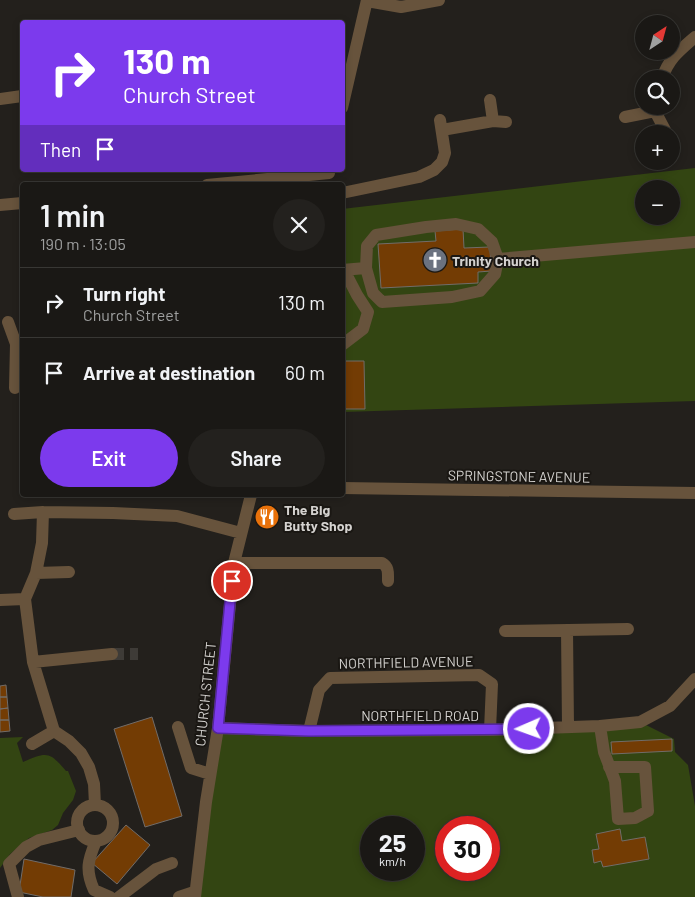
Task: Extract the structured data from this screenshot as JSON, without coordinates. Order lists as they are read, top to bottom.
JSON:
{
  "streets": {
    "street": [
      "SPRINGSTONE AVENUE",
      "NORTHFIELD AVENUE",
      "CHURCH STREET",
      "NORTHFIELD ROAD"
    ]
  },
  "crossings": [
    ["NORTHFIELD AVENUE", "NORTHFIELD ROAD"],
    ["CHURCH STREET", "NORTHFIELD ROAD"]
  ],
  "places": {
    "church": ["Trinity Church"],
    "restaurant": ["The Big Butty Shop"]
  },
  "north": "top right",
  "page": {
    "map_buttons": ["+", "−"],
    "turn": ["130 m", "Church Street"],
    "then": "Then",
    "heading": ["1 min", "190 m · 13:05"],
    "list": [
      {
        "name": "Turn right",
        "note": "Church Street",
        "value": "130 m"
      },
      {
        "name": "Arrive at destination",
        "value": "60 m"
      }
    ],
    "buttons": ["Exit", "Share"],
    "speed": "25 km/h",
    "limit": "30"
  }
}
